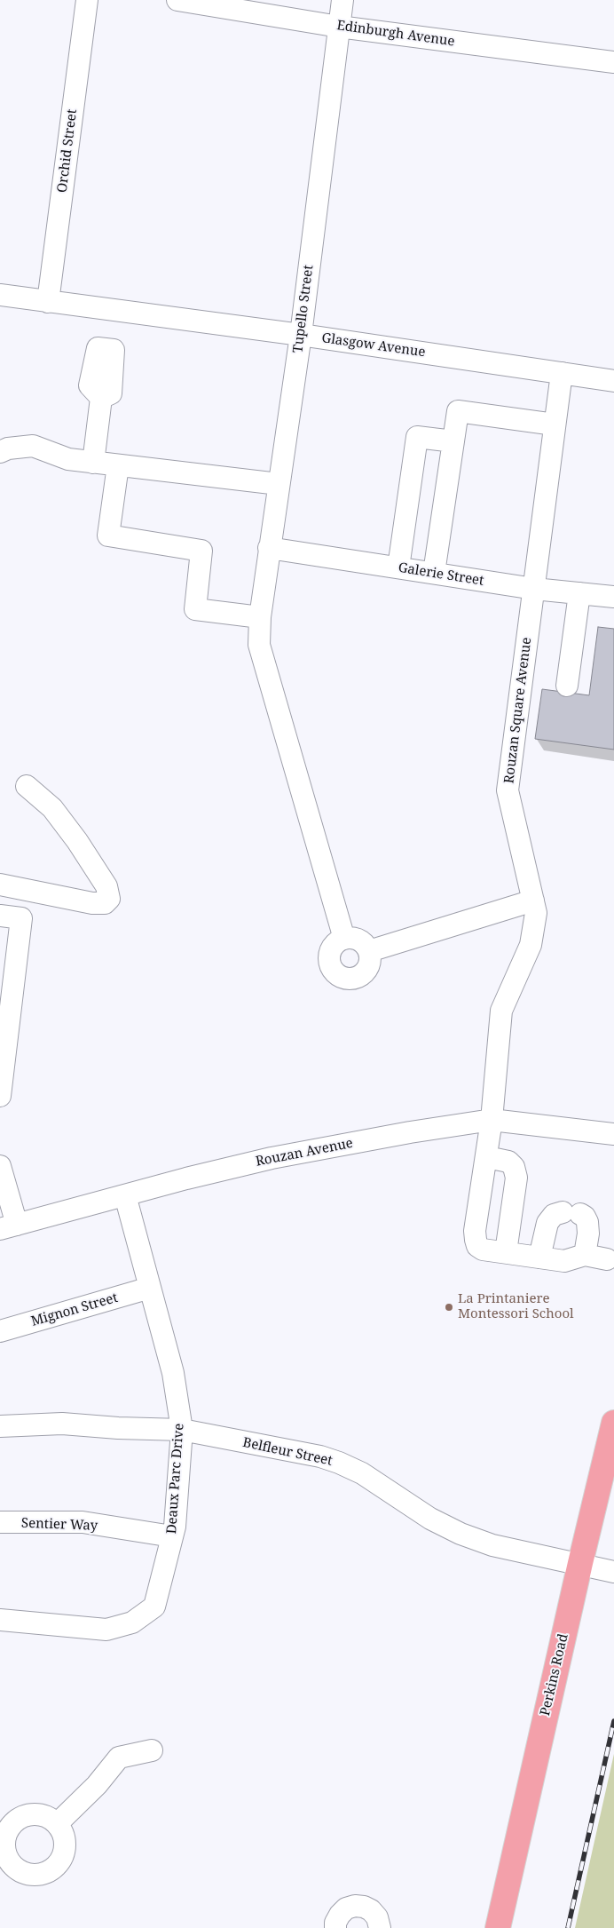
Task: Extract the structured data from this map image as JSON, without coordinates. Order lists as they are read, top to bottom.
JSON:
{
  "streets": {
    "main road": ["Perkins Road"],
    "street": [
      "Edinburgh Avenue",
      "Orchid Street",
      "Tupello Street",
      "Glasgow Avenue",
      "Galerie Street",
      "Rouzan Square Avenue",
      "Rouzan Avenue",
      "Mignon Street",
      "Belfleur Street",
      "Deaux Parc Drive",
      "Sentier Way"
    ]
  },
  "crossings": [
    ["Edinburgh Avenue", "Tupello Street"],
    ["Orchid Street", "Glasgow Avenue"],
    ["Tupello Street", "Glasgow Avenue"],
    ["Tupello Street", "Galerie Street"],
    ["Glasgow Avenue", "Rouzan Square Avenue"],
    ["Galerie Street", "Rouzan Square Avenue"],
    ["Rouzan Square Avenue", "Rouzan Avenue"],
    ["Rouzan Avenue", "Deaux Parc Drive"],
    ["Mignon Street", "Deaux Parc Drive"],
    ["Belfleur Street", "Deaux Parc Drive"],
    ["Belfleur Street", "Perkins Road"],
    ["Deaux Parc Drive", "Sentier Way"]
  ],
  "places": ["La Printaniere Montessori School"]
}
